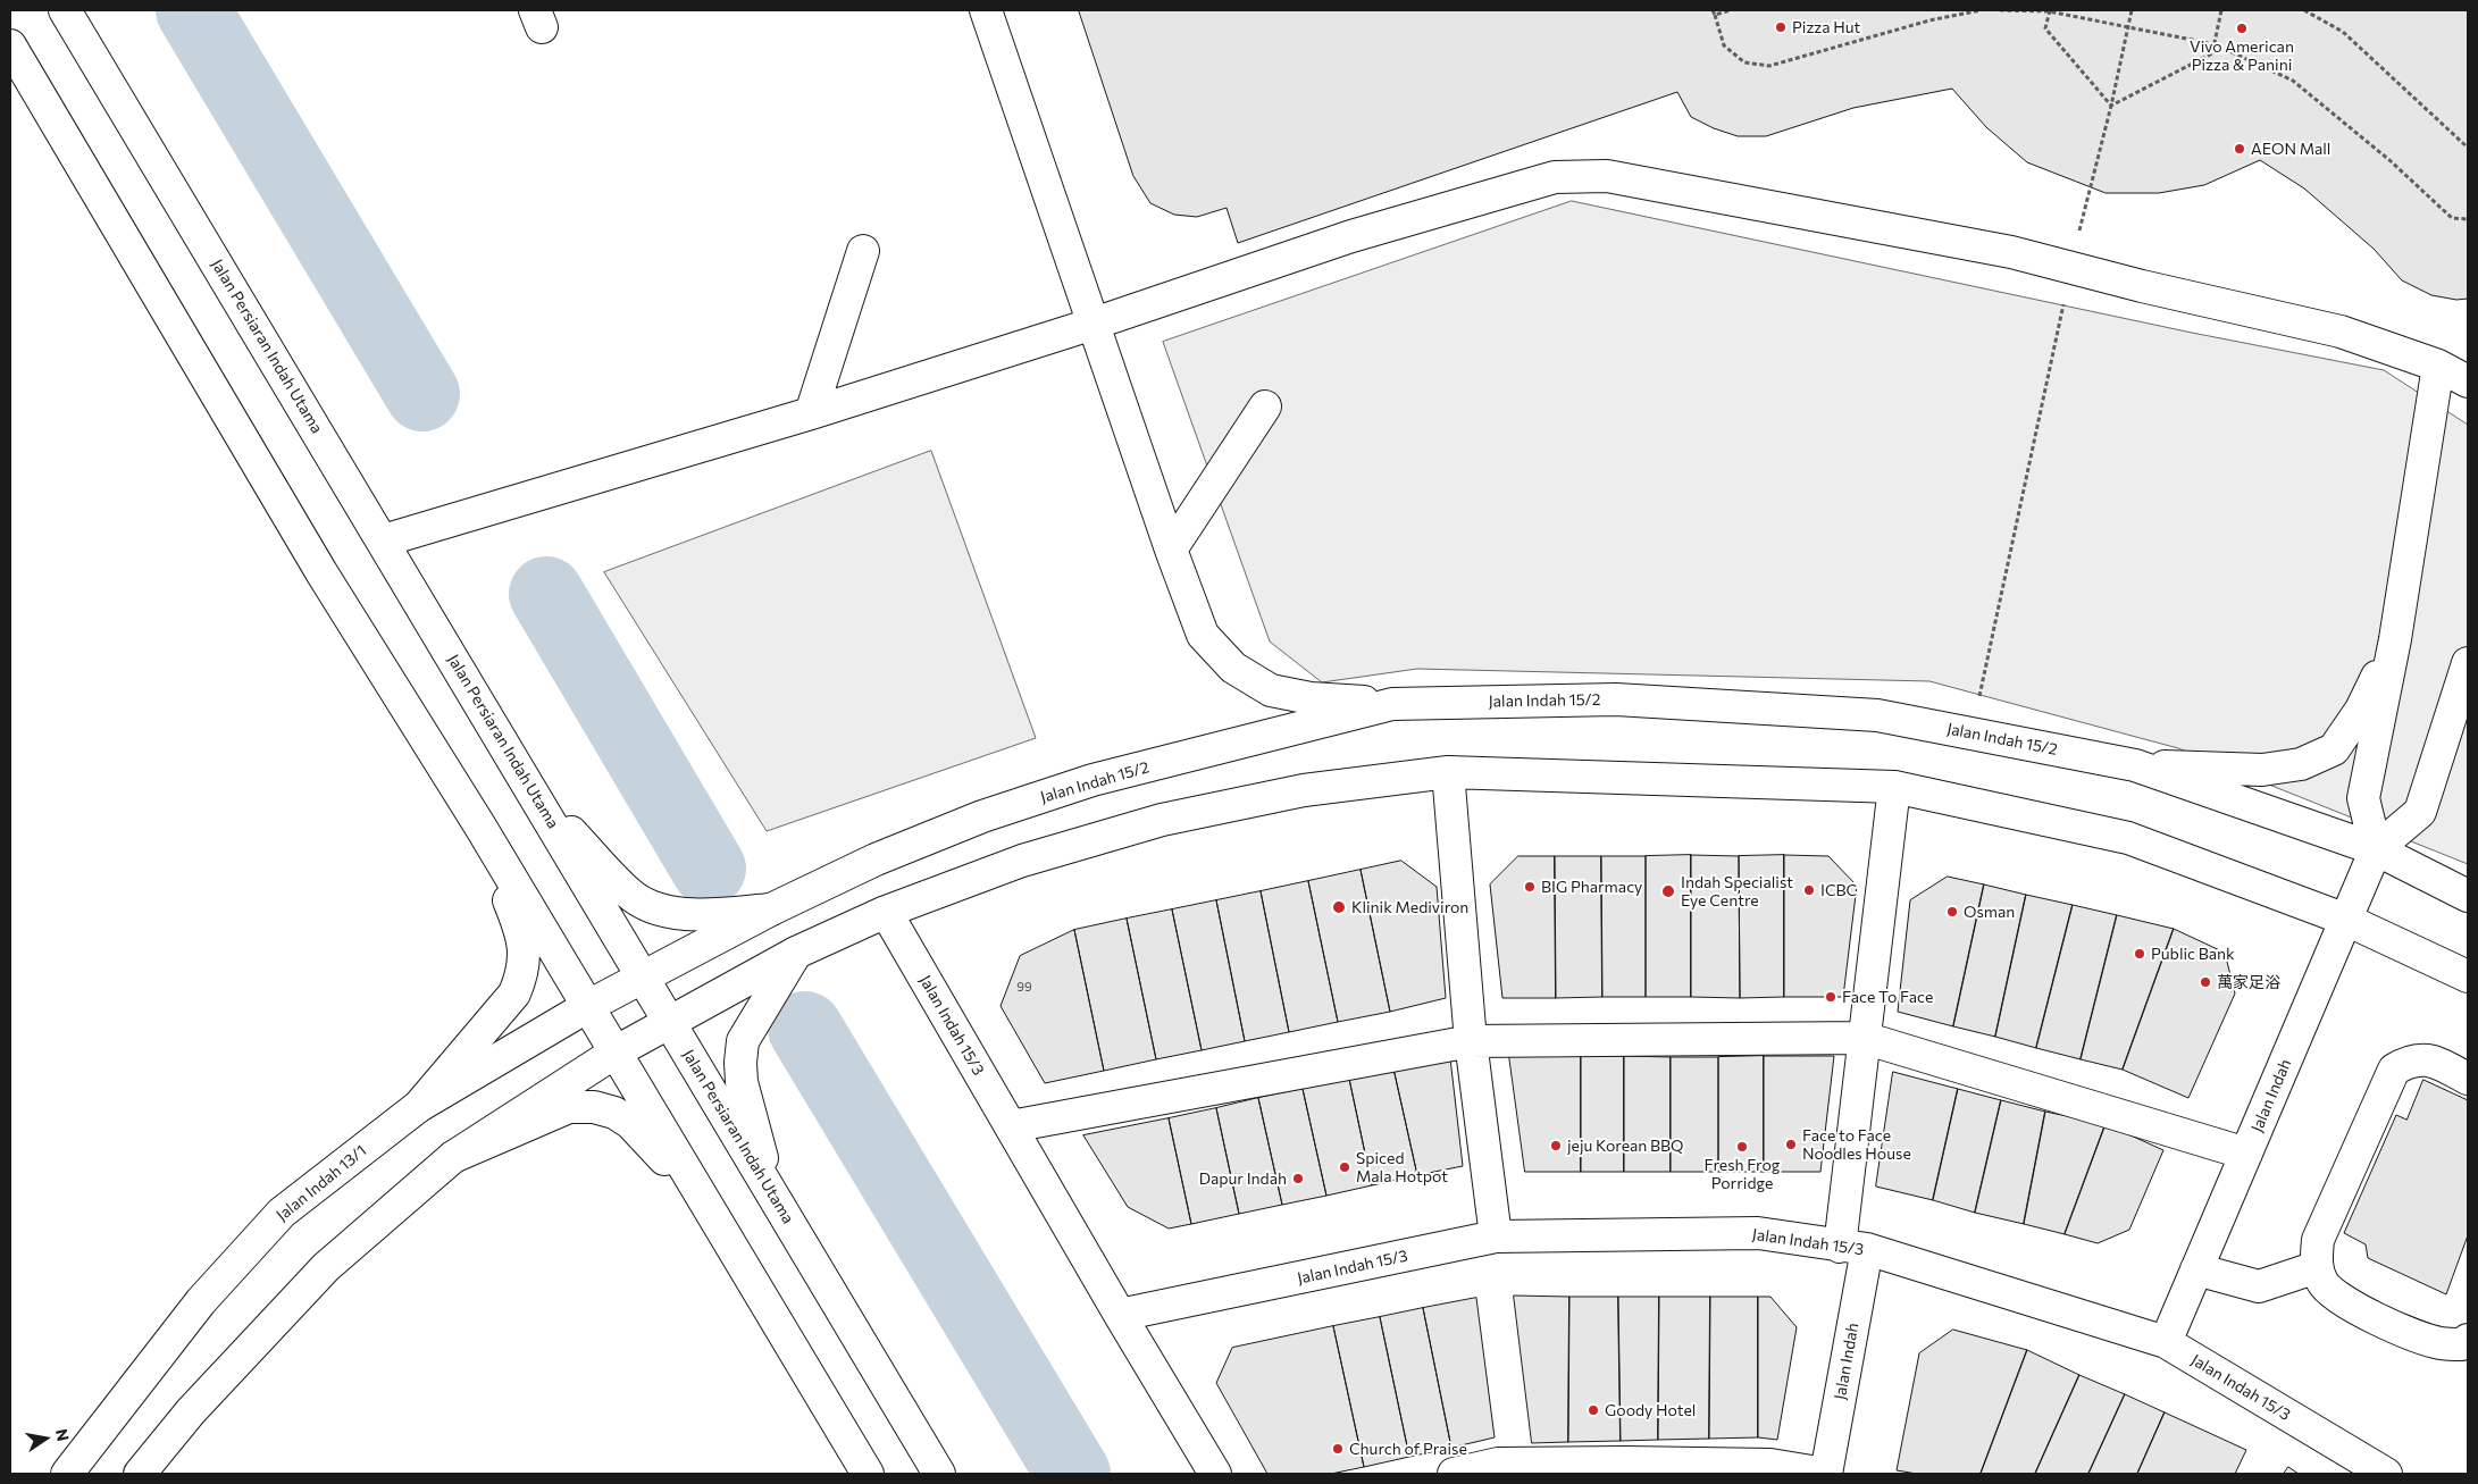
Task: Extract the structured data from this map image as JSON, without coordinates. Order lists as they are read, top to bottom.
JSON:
{
  "streets": {
    "street": [
      "Jalan Persiaran Indah Utama",
      "Jalan Indah 15/2",
      "Jalan Indah 15/3",
      "Jalan Indah",
      "Jalan Indah 13/1"
    ]
  },
  "crossings": [
    ["Jalan Persiaran Indah Utama", "Jalan Indah 15/2"],
    ["Jalan Indah 15/2", "Jalan Indah"],
    ["Jalan Indah 15/2", "Jalan Indah 13/1"],
    ["Jalan Indah 15/3", "Jalan Indah"]
  ],
  "places": [
    "Pizza Hut",
    "Vivo American Pizza & Panini",
    "AEON Mall",
    "BIG Pharmacy",
    "ICBC",
    "Indah Specialist Eye Centre",
    "Klinik Mediviron",
    "Osman",
    "Public Bank",
    "萬家足浴",
    "Face To Face",
    "Face to Face Noodles House",
    "jeju Korean BBQ",
    "Fresh Frog Porridge",
    "Spiced Mala Hotpot",
    "Dapur Indah",
    "Goody Hotel",
    "Church of Praise"
  ],
  "house_numbers": ["99"],
  "north": "right"
}
